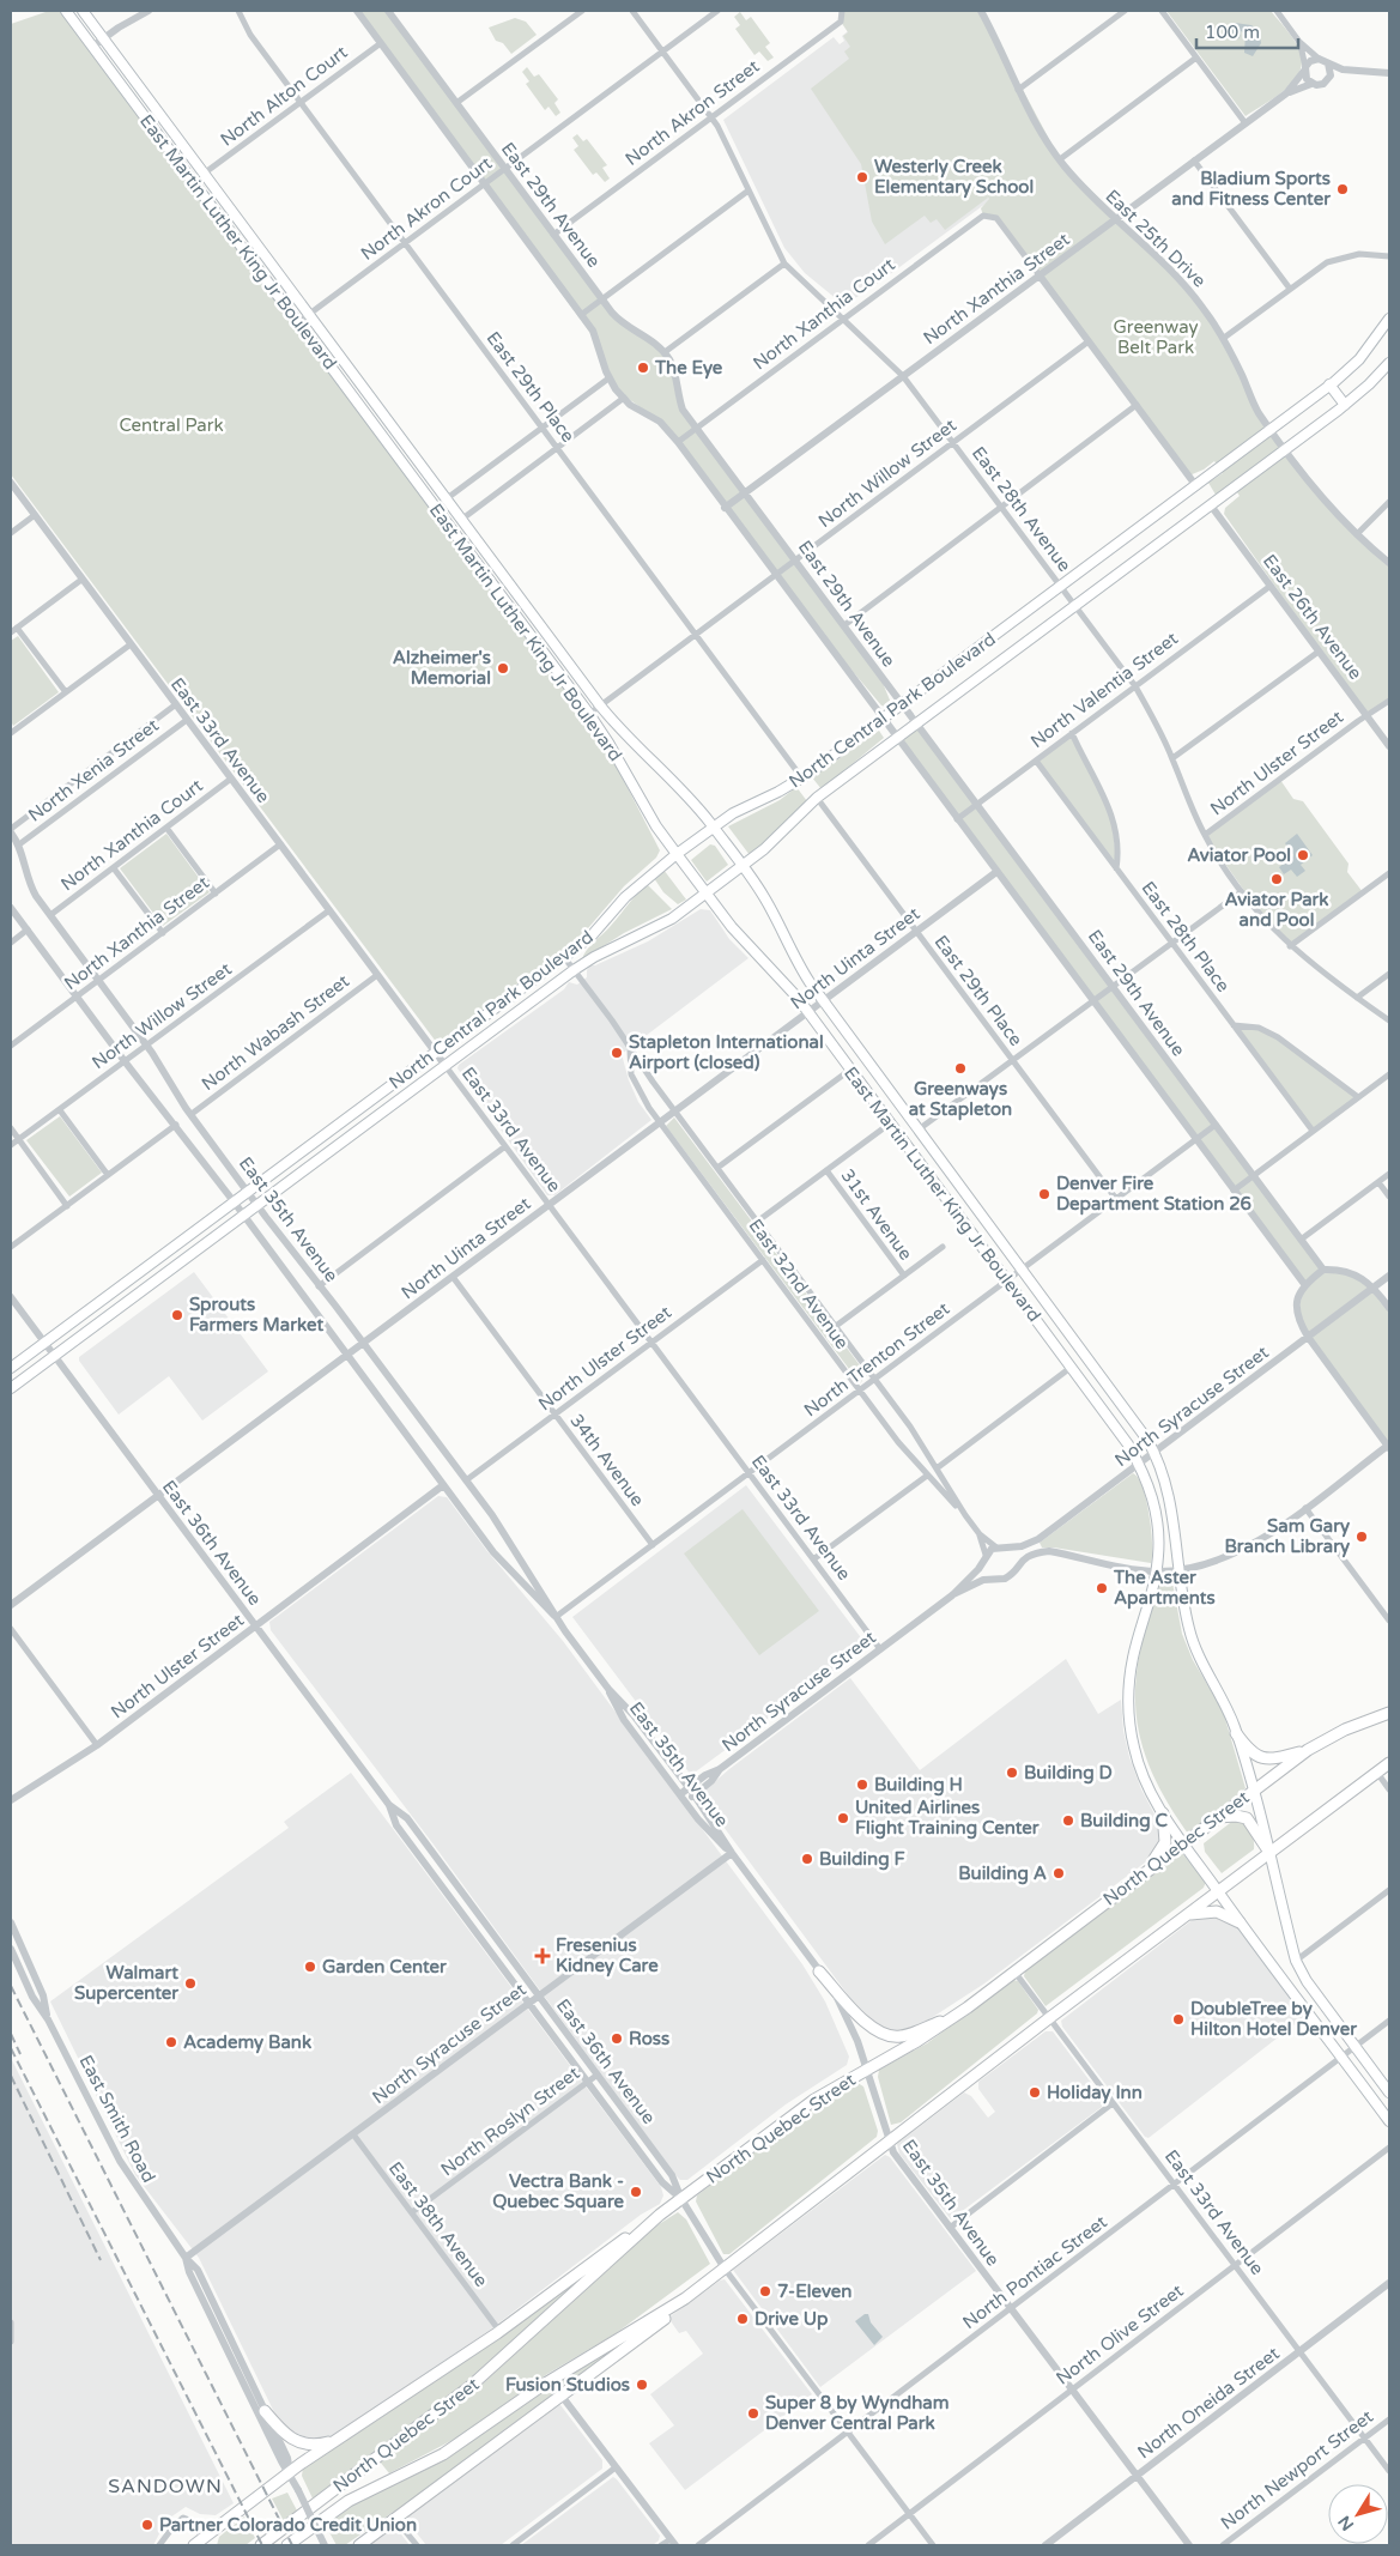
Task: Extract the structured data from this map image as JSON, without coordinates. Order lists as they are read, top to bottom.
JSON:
{
  "streets": {
    "main road": ["East Martin Luther King Jr Boulevard", "North Central Park Boulevard", "North Quebec Street"],
    "street": [
      "North Alton Court",
      "North Akron Street",
      "East 29th Avenue",
      "North Akron Court",
      "East 25th Drive",
      "North Xanthia Street",
      "North Xanthia Court",
      "East 29th Place",
      "North Willow Street",
      "East 28th Avenue",
      "East 26th Avenue",
      "North Valentia Street",
      "East 33rd Avenue",
      "North Ulster Street",
      "North Xenia Street",
      "East 28th Place",
      "North Uinta Street",
      "North Wabash Street",
      "31st Avenue",
      "East 35th Avenue",
      "East 32nd Avenue",
      "North Trenton Street",
      "North Syracuse Street",
      "34th Avenue",
      "East 36th Avenue",
      "East Smith Road",
      "North Roslyn Street",
      "East 38th Avenue",
      "North Pontiac Street",
      "North Olive Street",
      "North Oneida Street",
      "North Newport Street"
    ]
  },
  "crossings": [
    ["North Alton Court", "East 29th Avenue"],
    ["North Alton Court", "East Martin Luther King Jr Boulevard"],
    ["North Alton Court", "East 29th Place"],
    ["North Akron Street", "East 29th Avenue"],
    ["North Akron Street", "East 28th Avenue"],
    ["East 29th Avenue", "North Akron Court"],
    ["East 29th Avenue", "North Xanthia Street"],
    ["East 29th Avenue", "North Xanthia Court"],
    ["East 29th Avenue", "North Willow Street"],
    ["East 29th Avenue", "North Valentia Street"],
    ["East 29th Avenue", "North Central Park Boulevard"],
    ["East 29th Avenue", "North Uinta Street"],
    ["East 29th Avenue", "North Trenton Street"],
    ["North Akron Court", "East Martin Luther King Jr Boulevard"],
    ["North Akron Court", "East 29th Place"],
    ["North Akron Court", "East 28th Avenue"],
    ["East 25th Drive", "North Xanthia Street"],
    ["East 25th Drive", "North Central Park Boulevard"],
    ["East Martin Luther King Jr Boulevard", "North Willow Street"],
    ["East Martin Luther King Jr Boulevard", "North Central Park Boulevard"],
    ["East Martin Luther King Jr Boulevard", "North Uinta Street"],
    ["East Martin Luther King Jr Boulevard", "North Trenton Street"],
    ["East Martin Luther King Jr Boulevard", "North Syracuse Street"],
    ["East Martin Luther King Jr Boulevard", "North Quebec Street"],
    ["East Martin Luther King Jr Boulevard", "North Pontiac Street"],
    ["North Xanthia Street", "North Xanthia Court"],
    ["North Xanthia Street", "East 28th Avenue"],
    ["North Xanthia Street", "East 33rd Avenue"],
    ["North Xanthia Street", "East 35th Avenue"],
    ["North Xanthia Court", "East 28th Avenue"],
    ["North Xanthia Court", "East 33rd Avenue"],
    ["North Xanthia Court", "East 35th Avenue"],
    ["East 29th Place", "North Willow Street"],
    ["East 29th Place", "North Central Park Boulevard"],
    ["East 29th Place", "North Uinta Street"],
    ["East 29th Place", "North Trenton Street"],
    ["North Willow Street", "East 28th Avenue"],
    ["North Willow Street", "East 33rd Avenue"],
    ["North Willow Street", "East 35th Avenue"],
    ["East 28th Avenue", "North Valentia Street"],
    ["East 28th Avenue", "North Central Park Boulevard"],
    ["East 28th Avenue", "North Ulster Street"],
    ["East 26th Avenue", "North Valentia Street"],
    ["East 26th Avenue", "North Central Park Boulevard"],
    ["East 26th Avenue", "North Ulster Street"],
    ["North Valentia Street", "East 28th Place"],
    ["North Central Park Boulevard", "East 33rd Avenue"],
    ["North Central Park Boulevard", "East 35th Avenue"],
    ["North Central Park Boulevard", "East 36th Avenue"],
    ["East 33rd Avenue", "North Ulster Street"],
    ["East 33rd Avenue", "North Xenia Street"],
    ["East 33rd Avenue", "North Uinta Street"],
    ["East 33rd Avenue", "North Wabash Street"],
    ["East 33rd Avenue", "North Trenton Street"],
    ["East 33rd Avenue", "North Syracuse Street"],
    ["East 33rd Avenue", "North Quebec Street"],
    ["East 33rd Avenue", "North Pontiac Street"],
    ["East 33rd Avenue", "North Olive Street"],
    ["East 33rd Avenue", "North Oneida Street"],
    ["East 33rd Avenue", "North Newport Street"],
    ["North Ulster Street", "East 35th Avenue"],
    ["North Ulster Street", "East 32nd Avenue"],
    ["North Ulster Street", "34th Avenue"],
    ["North Ulster Street", "East 36th Avenue"],
    ["North Xenia Street", "East 35th Avenue"],
    ["North Uinta Street", "East 35th Avenue"],
    ["North Uinta Street", "East 32nd Avenue"],
    ["North Uinta Street", "34th Avenue"],
    ["North Uinta Street", "East 36th Avenue"],
    ["North Wabash Street", "East 35th Avenue"],
    ["East 35th Avenue", "North Trenton Street"],
    ["East 35th Avenue", "North Syracuse Street"],
    ["East 35th Avenue", "North Quebec Street"],
    ["East 35th Avenue", "North Pontiac Street"],
    ["East 35th Avenue", "North Olive Street"],
    ["East 35th Avenue", "North Oneida Street"],
    ["East 32nd Avenue", "North Trenton Street"],
    ["East 32nd Avenue", "North Syracuse Street"],
    ["North Trenton Street", "34th Avenue"],
    ["North Syracuse Street", "East 36th Avenue"],
    ["North Syracuse Street", "East Smith Road"],
    ["North Syracuse Street", "East 38th Avenue"],
    ["East 36th Avenue", "North Quebec Street"],
    ["East 36th Avenue", "North Roslyn Street"],
    ["East 36th Avenue", "North Pontiac Street"],
    ["East 36th Avenue", "North Olive Street"],
    ["North Roslyn Street", "East 38th Avenue"]
  ],
  "districts": ["SANDOWN"],
  "parks": ["Greenway Belt Park", "Central Park"],
  "places": {
    "other": [
      "Westerly Creek Elementary School",
      "Bladium Sports and Fitness Center",
      "The Eye",
      "Alzheimer's Memorial",
      "Aviator Pool",
      "Aviator Park and Pool",
      "Stapleton International Airport (closed)",
      "Greenways at Stapleton",
      "Denver Fire Department Station 26",
      "Sprouts Farmers Market",
      "Sam Gary Branch Library",
      "The Aster Apartments",
      "Building D",
      "Building H",
      "United Airlines Flight Training Center",
      "Building C",
      "Building F",
      "Building A",
      "Garden Center",
      "Walmart Supercenter",
      "DoubleTree by Hilton Hotel Denver",
      "Ross",
      "Academy Bank",
      "Holiday Inn",
      "Vectra Bank - Quebec Square",
      "7-Eleven",
      "Drive Up",
      "Fusion Studios",
      "Super 8 by Wyndham Denver Central Park",
      "Partner Colorado Credit Union"
    ],
    "health": ["Fresenius Kidney Care"]
  },
  "scale_bar": "100 m",
  "north": "bottom left"
}
